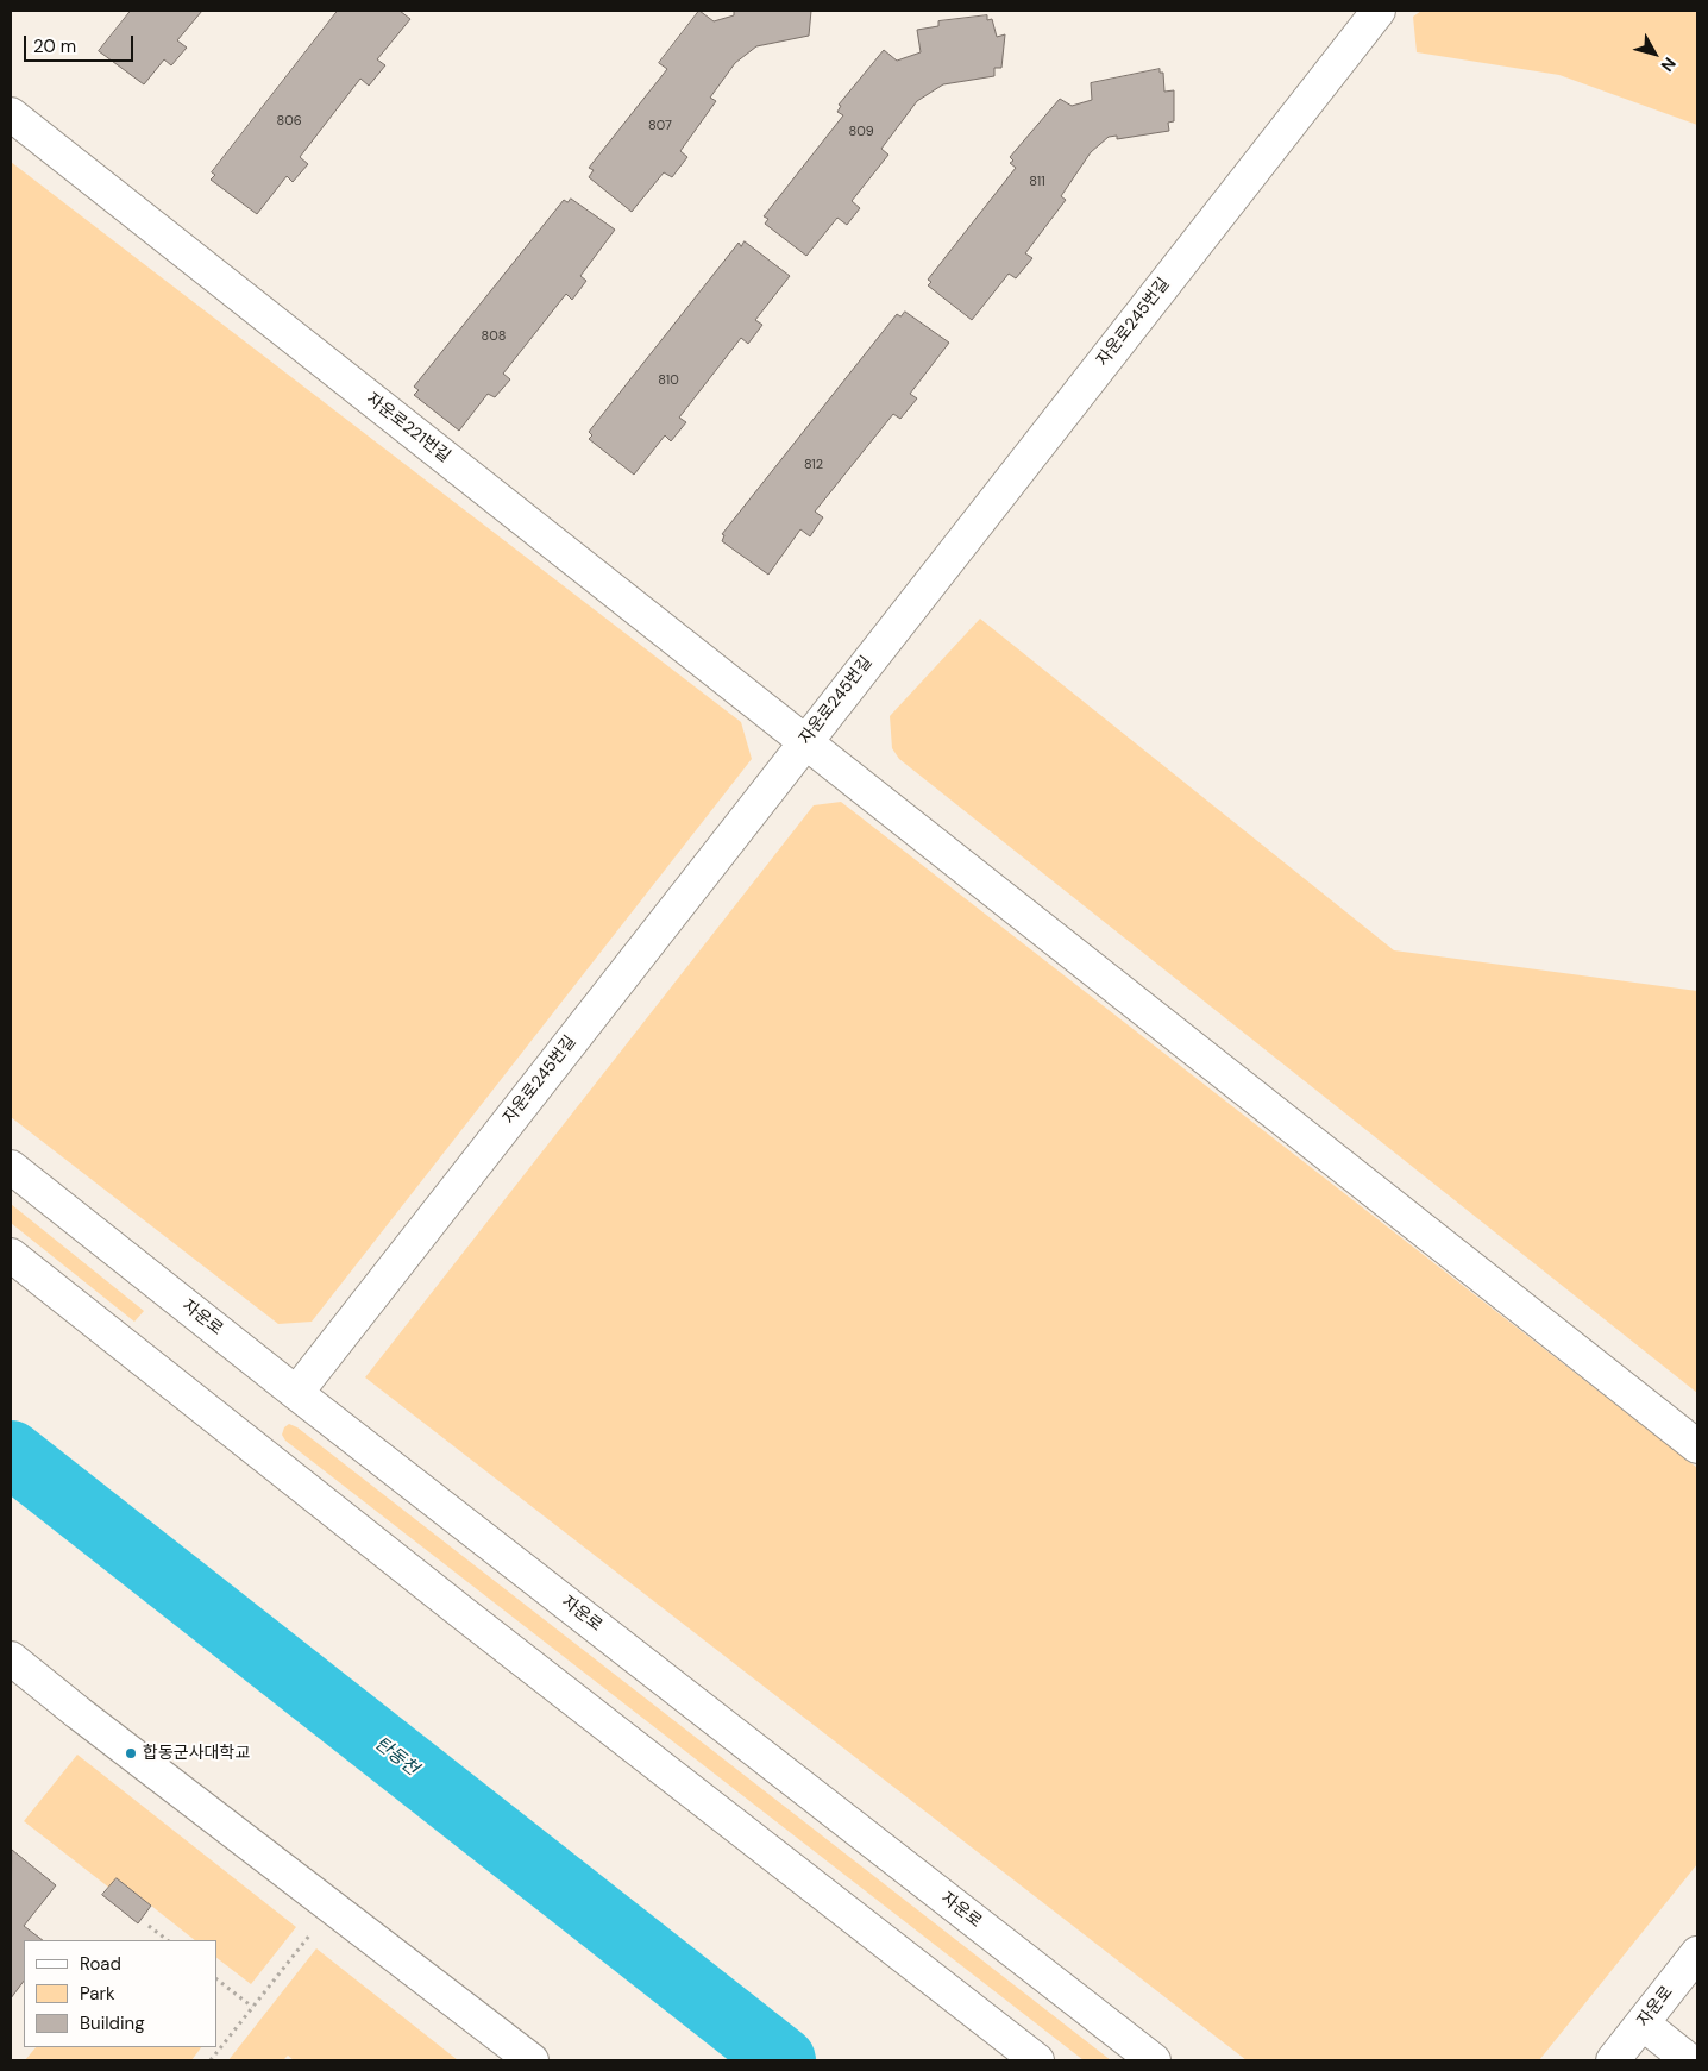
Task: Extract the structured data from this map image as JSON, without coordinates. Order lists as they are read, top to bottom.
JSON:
{
  "streets": {
    "street": ["자운로245번길", "자운로221번길", "자운로"]
  },
  "crossings": [
    ["자운로245번길", "자운로221번길"],
    ["자운로245번길", "자운로"]
  ],
  "water": ["탄동천"],
  "places": ["합동군사대학교"],
  "house_numbers": [
    "806",
    "807",
    "809",
    "811",
    "808",
    "810",
    "812"
  ],
  "legend": ["Road", "Park", "Building"],
  "scale_bar": "20 m",
  "north": "bottom right"
}
